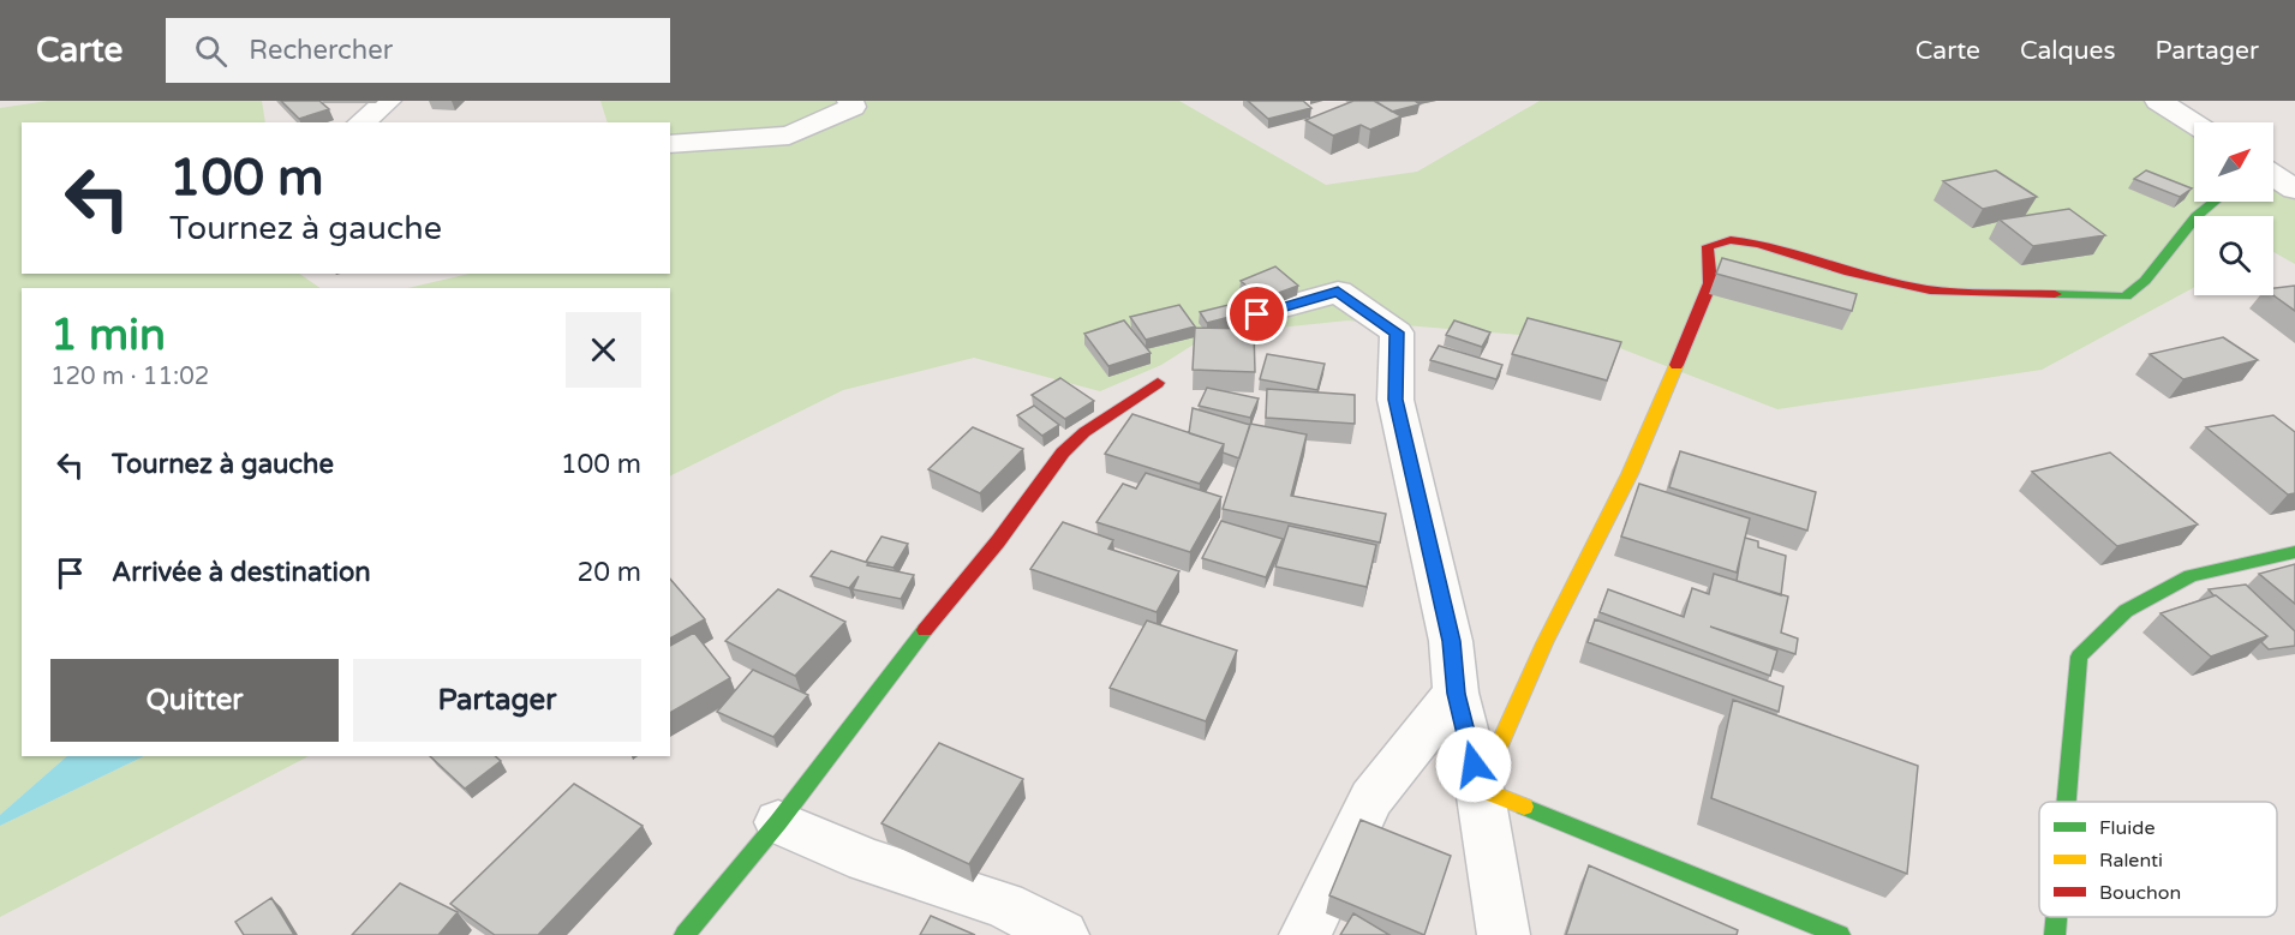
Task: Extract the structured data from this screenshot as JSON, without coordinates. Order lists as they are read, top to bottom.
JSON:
{
  "legend": ["Fluide", "Ralenti", "Bouchon"],
  "north": "top right",
  "page": {
    "header": "Carte",
    "search": "Rechercher",
    "nav": ["Carte", "Calques", "Partager"],
    "turn": ["100 m", "Tournez à gauche"],
    "heading": ["1 min", "120 m · 11:02"],
    "list": [
      {
        "name": "Tournez à gauche",
        "value": "100 m"
      },
      {
        "name": "Arrivée à destination",
        "value": "20 m"
      }
    ],
    "buttons": ["Quitter", "Partager"]
  }
}
